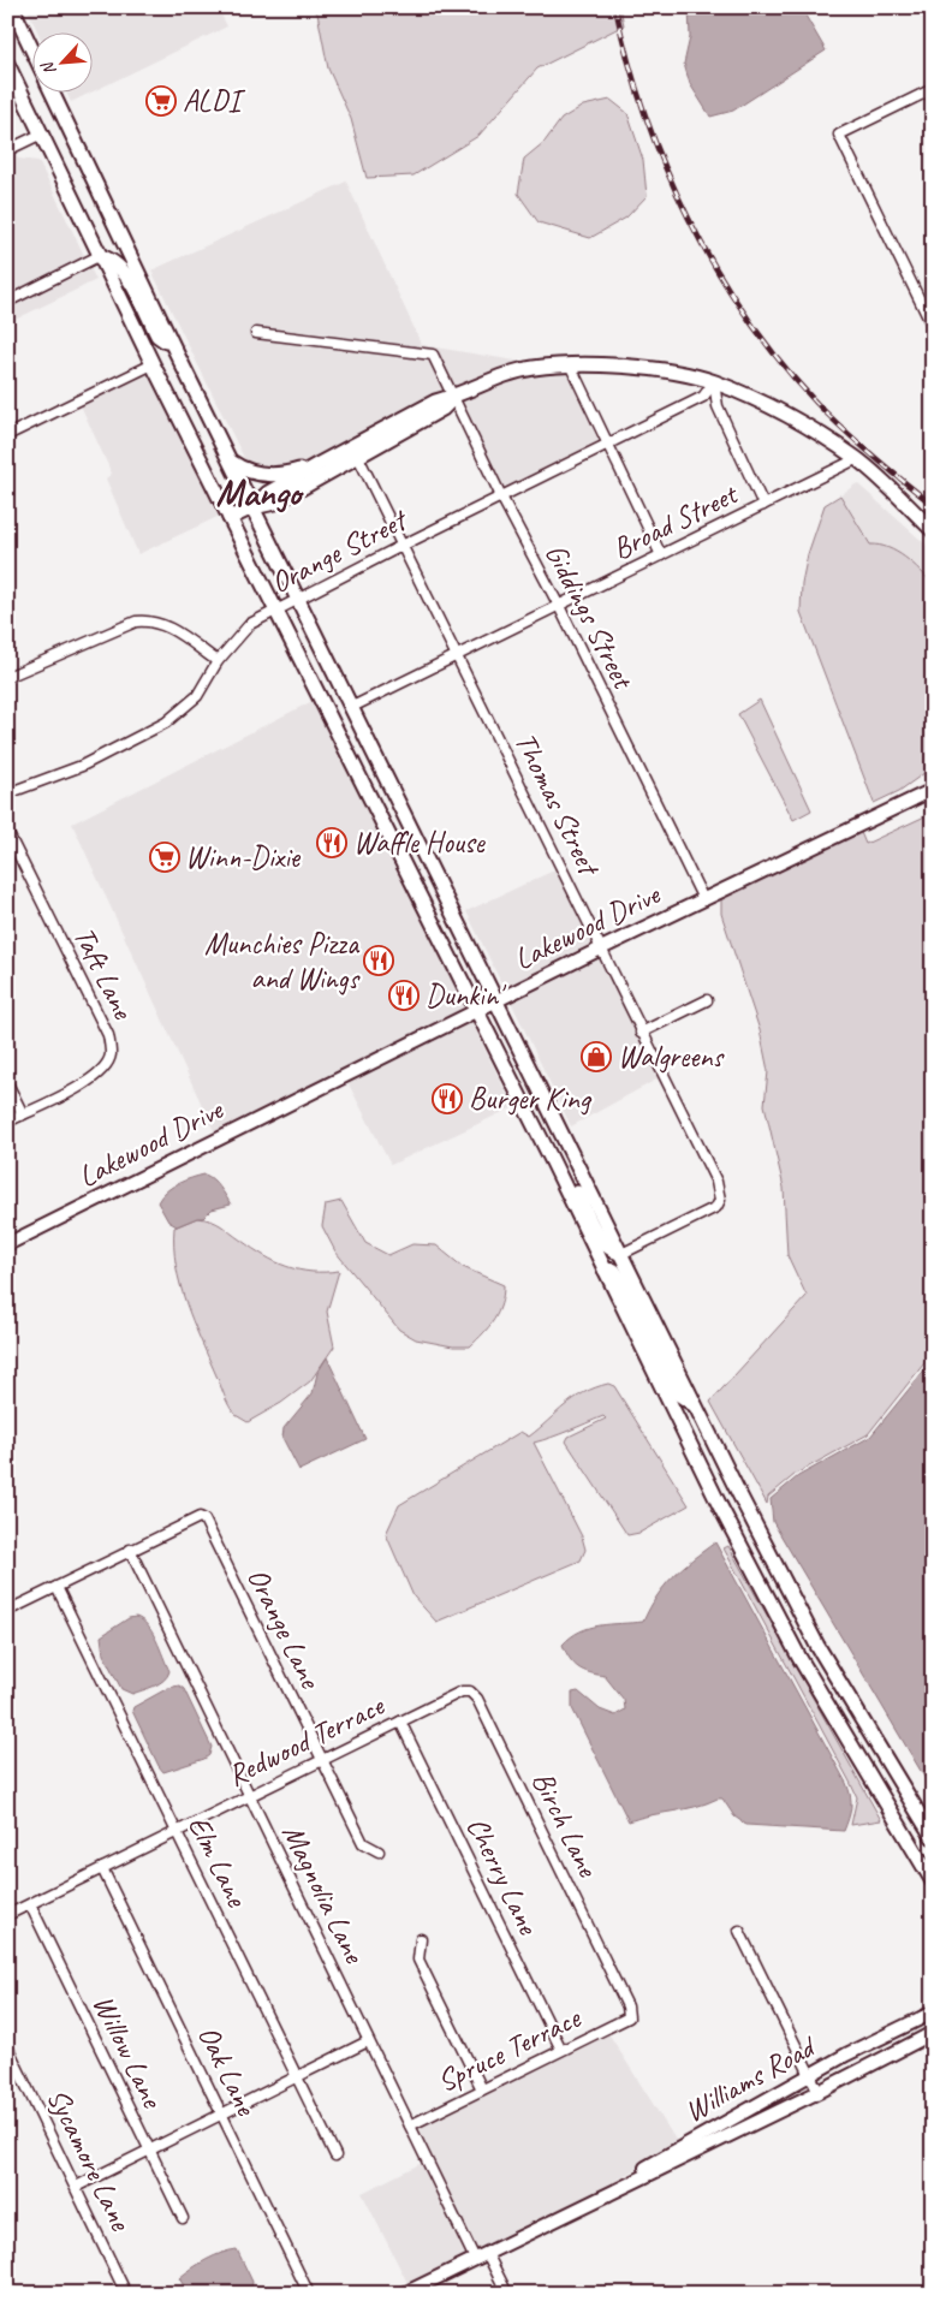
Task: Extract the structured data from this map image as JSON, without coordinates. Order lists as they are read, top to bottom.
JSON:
{
  "streets": {
    "street": [
      "Broad Street",
      "Orange Street",
      "Giddings Street",
      "Thomas Street",
      "Lakewood Drive",
      "Taft Lane",
      "Orange Lane",
      "Redwood Terrace",
      "Birch Lane",
      "Elm Lane",
      "Cherry Lane",
      "Magnolia Lane",
      "Spruce Terrace",
      "Willow Lane",
      "Oak Lane",
      "Williams Road",
      "Sycamore Lane"
    ]
  },
  "crossings": [
    ["Broad Street", "Giddings Street"],
    ["Broad Street", "Thomas Street"],
    ["Orange Street", "Giddings Street"],
    ["Orange Street", "Thomas Street"],
    ["Giddings Street", "Lakewood Drive"],
    ["Thomas Street", "Lakewood Drive"],
    ["Orange Lane", "Redwood Terrace"],
    ["Orange Lane", "Magnolia Lane"],
    ["Redwood Terrace", "Birch Lane"],
    ["Redwood Terrace", "Elm Lane"],
    ["Redwood Terrace", "Cherry Lane"],
    ["Redwood Terrace", "Magnolia Lane"],
    ["Redwood Terrace", "Willow Lane"],
    ["Redwood Terrace", "Oak Lane"],
    ["Birch Lane", "Spruce Terrace"],
    ["Cherry Lane", "Spruce Terrace"],
    ["Magnolia Lane", "Spruce Terrace"],
    ["Magnolia Lane", "Williams Road"]
  ],
  "districts": ["Mango"],
  "places": {
    "supermarket": ["ALDI", "Winn-Dixie"],
    "restaurant": [
      "Waffle House",
      "Munchies Pizza and Wings",
      "Dunkin'",
      "Burger King"
    ],
    "shop": ["Walgreens"]
  },
  "north": "bottom left"
}
